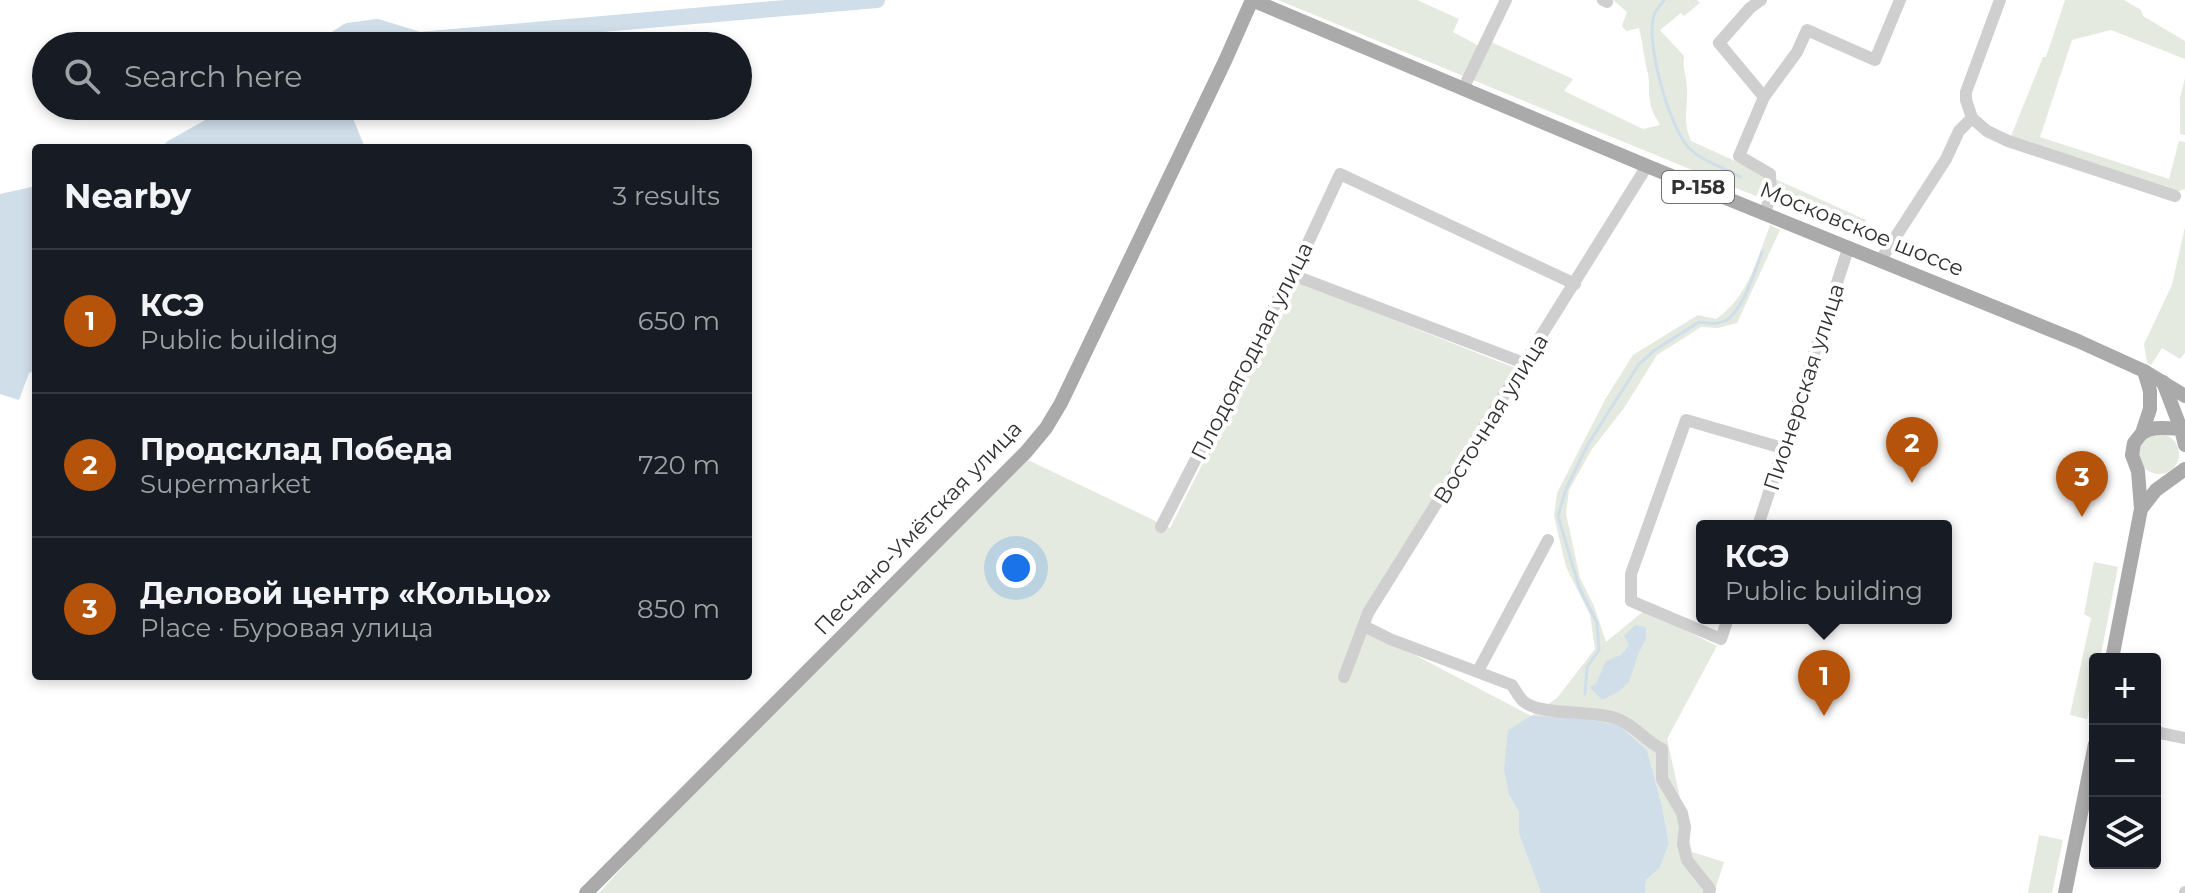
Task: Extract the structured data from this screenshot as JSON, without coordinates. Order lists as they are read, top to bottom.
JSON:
{
  "streets": {
    "main road": ["Р-158", "Московское шоссе", "Песчано-Умётская улица"],
    "street": ["Плодоягодная улица", "Пионерская улица", "Восточная улица"]
  },
  "crossings": [
    ["Московское шоссе", "Пионерская улица"],
    ["Московское шоссе", "Восточная улица"],
    ["Московское шоссе", "Песчано-Умётская улица"],
    ["Плодоягодная улица", "Восточная улица"]
  ],
  "page": {
    "search": "Search here",
    "heading": ["Nearby", "3 results"],
    "list": [
      {
        "mark": "1",
        "name": "КСЭ",
        "note": "Public building",
        "value": "650 m"
      },
      {
        "mark": "2",
        "name": "Продсклад Победа",
        "note": "Supermarket",
        "value": "720 m"
      },
      {
        "mark": "3",
        "name": "Деловой центр «Кольцо»",
        "note": "Place · Буровая улица",
        "value": "850 m"
      }
    ],
    "pins": ["2", "3", "1"],
    "popup": ["КСЭ", "Public building"],
    "map_buttons": ["+", "−"]
  }
}
